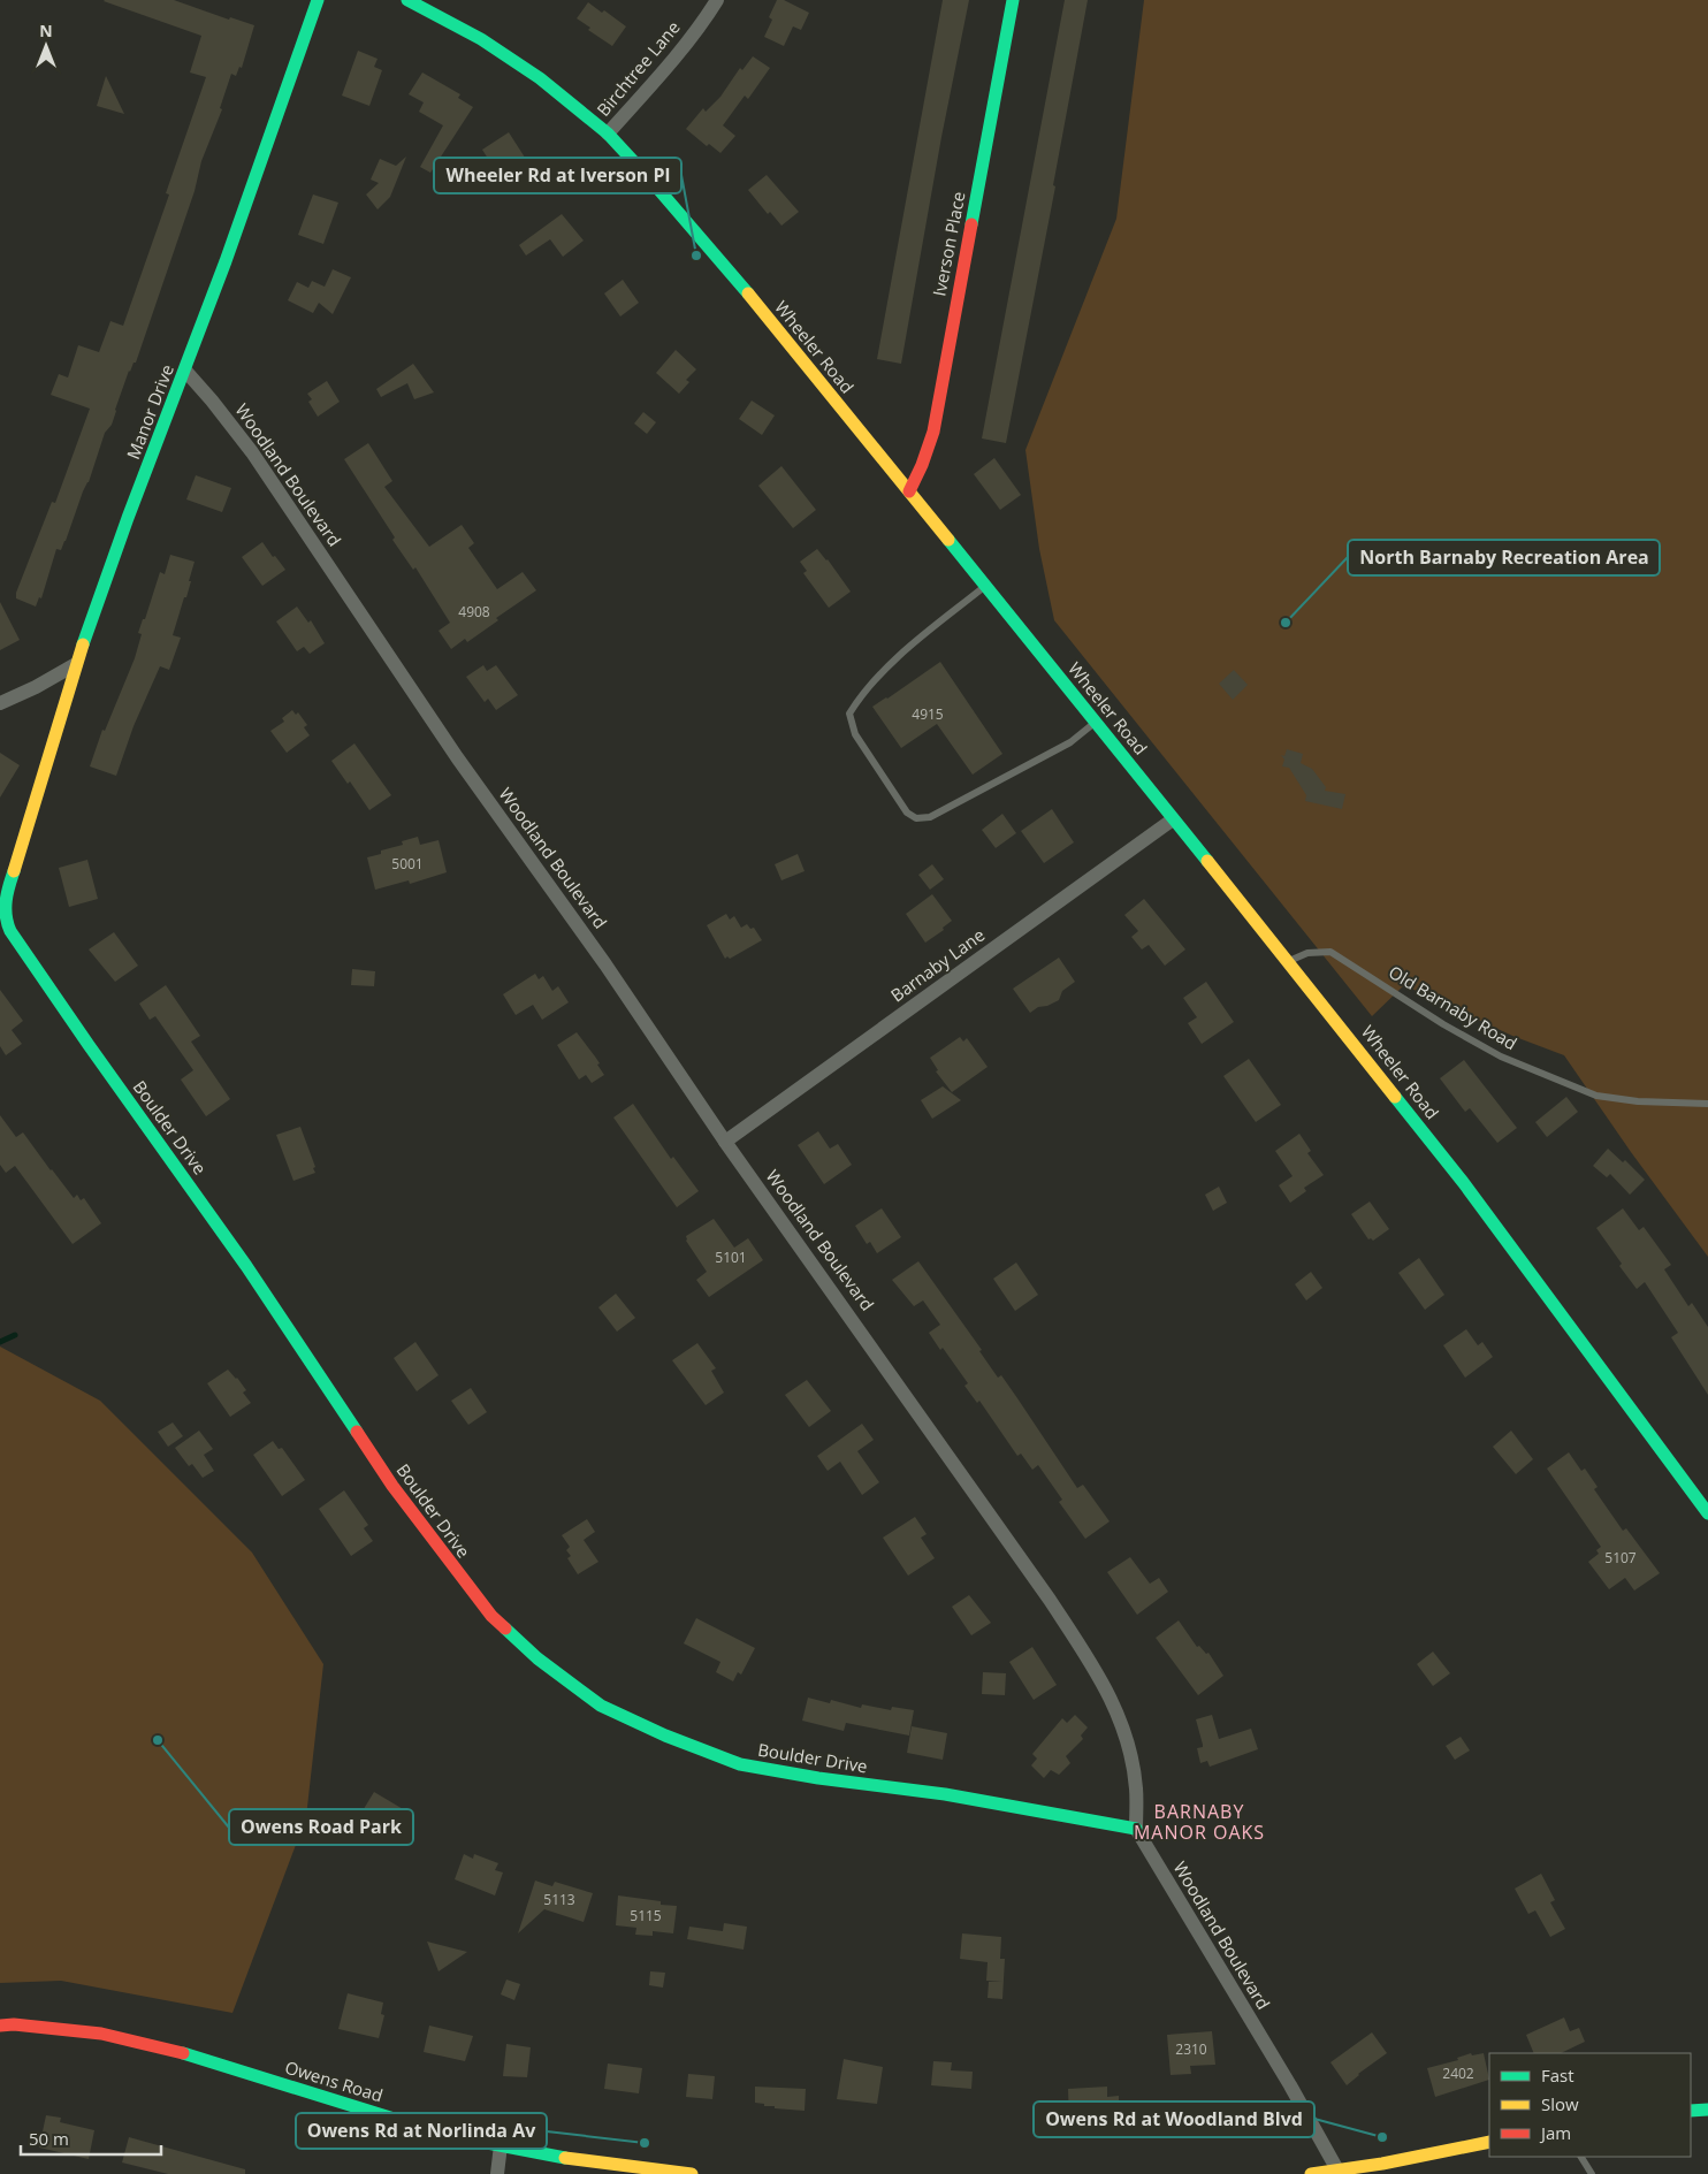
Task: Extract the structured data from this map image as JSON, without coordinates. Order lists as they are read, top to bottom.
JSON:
{
  "streets": {
    "street": [
      "Birchtree Lane",
      "Iverson Place",
      "Wheeler Road",
      "Manor Drive",
      "Woodland Boulevard",
      "Barnaby Lane",
      "Boulder Drive",
      "Owens Road"
    ],
    "lane": ["Old Barnaby Road"]
  },
  "crossings": [
    ["Birchtree Lane", "Wheeler Road"],
    ["Iverson Place", "Wheeler Road"],
    ["Wheeler Road", "Barnaby Lane"],
    ["Wheeler Road", "Old Barnaby Road"],
    ["Manor Drive", "Woodland Boulevard"],
    ["Manor Drive", "Boulder Drive"],
    ["Woodland Boulevard", "Barnaby Lane"],
    ["Woodland Boulevard", "Boulder Drive"]
  ],
  "districts": ["BARNABY MANOR OAKS"],
  "places": [
    "Wheeler Rd at Iverson Pl",
    "North Barnaby Recreation Area",
    "Owens Road Park",
    "Owens Rd at Woodland Blvd",
    "Owens Rd at Norlinda Av"
  ],
  "house_numbers": [
    "4908",
    "4915",
    "5001",
    "5101",
    "5107",
    "5113",
    "5115",
    "2310",
    "2402"
  ],
  "legend": ["Fast", "Slow", "Jam"],
  "scale_bar": "50 m",
  "north": "top"
}
